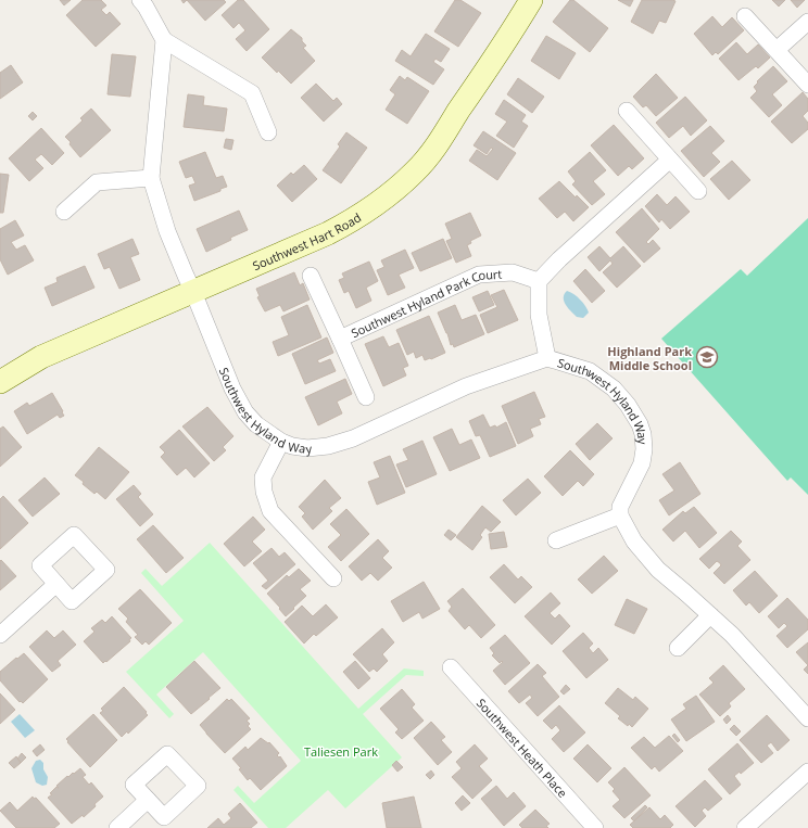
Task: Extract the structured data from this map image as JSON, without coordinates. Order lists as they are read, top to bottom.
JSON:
{
  "streets": {
    "street": [
      "Southwest Hart Road",
      "Southwest Hyland Park Court",
      "Southwest Hyland Way",
      "Southwest Heath Place"
    ]
  },
  "crossings": [
    ["Southwest Hart Road", "Southwest Hyland Way"]
  ],
  "parks": ["Taliesen Park"],
  "places": {
    "school or university": ["Highland Park Middle School"]
  }
}
